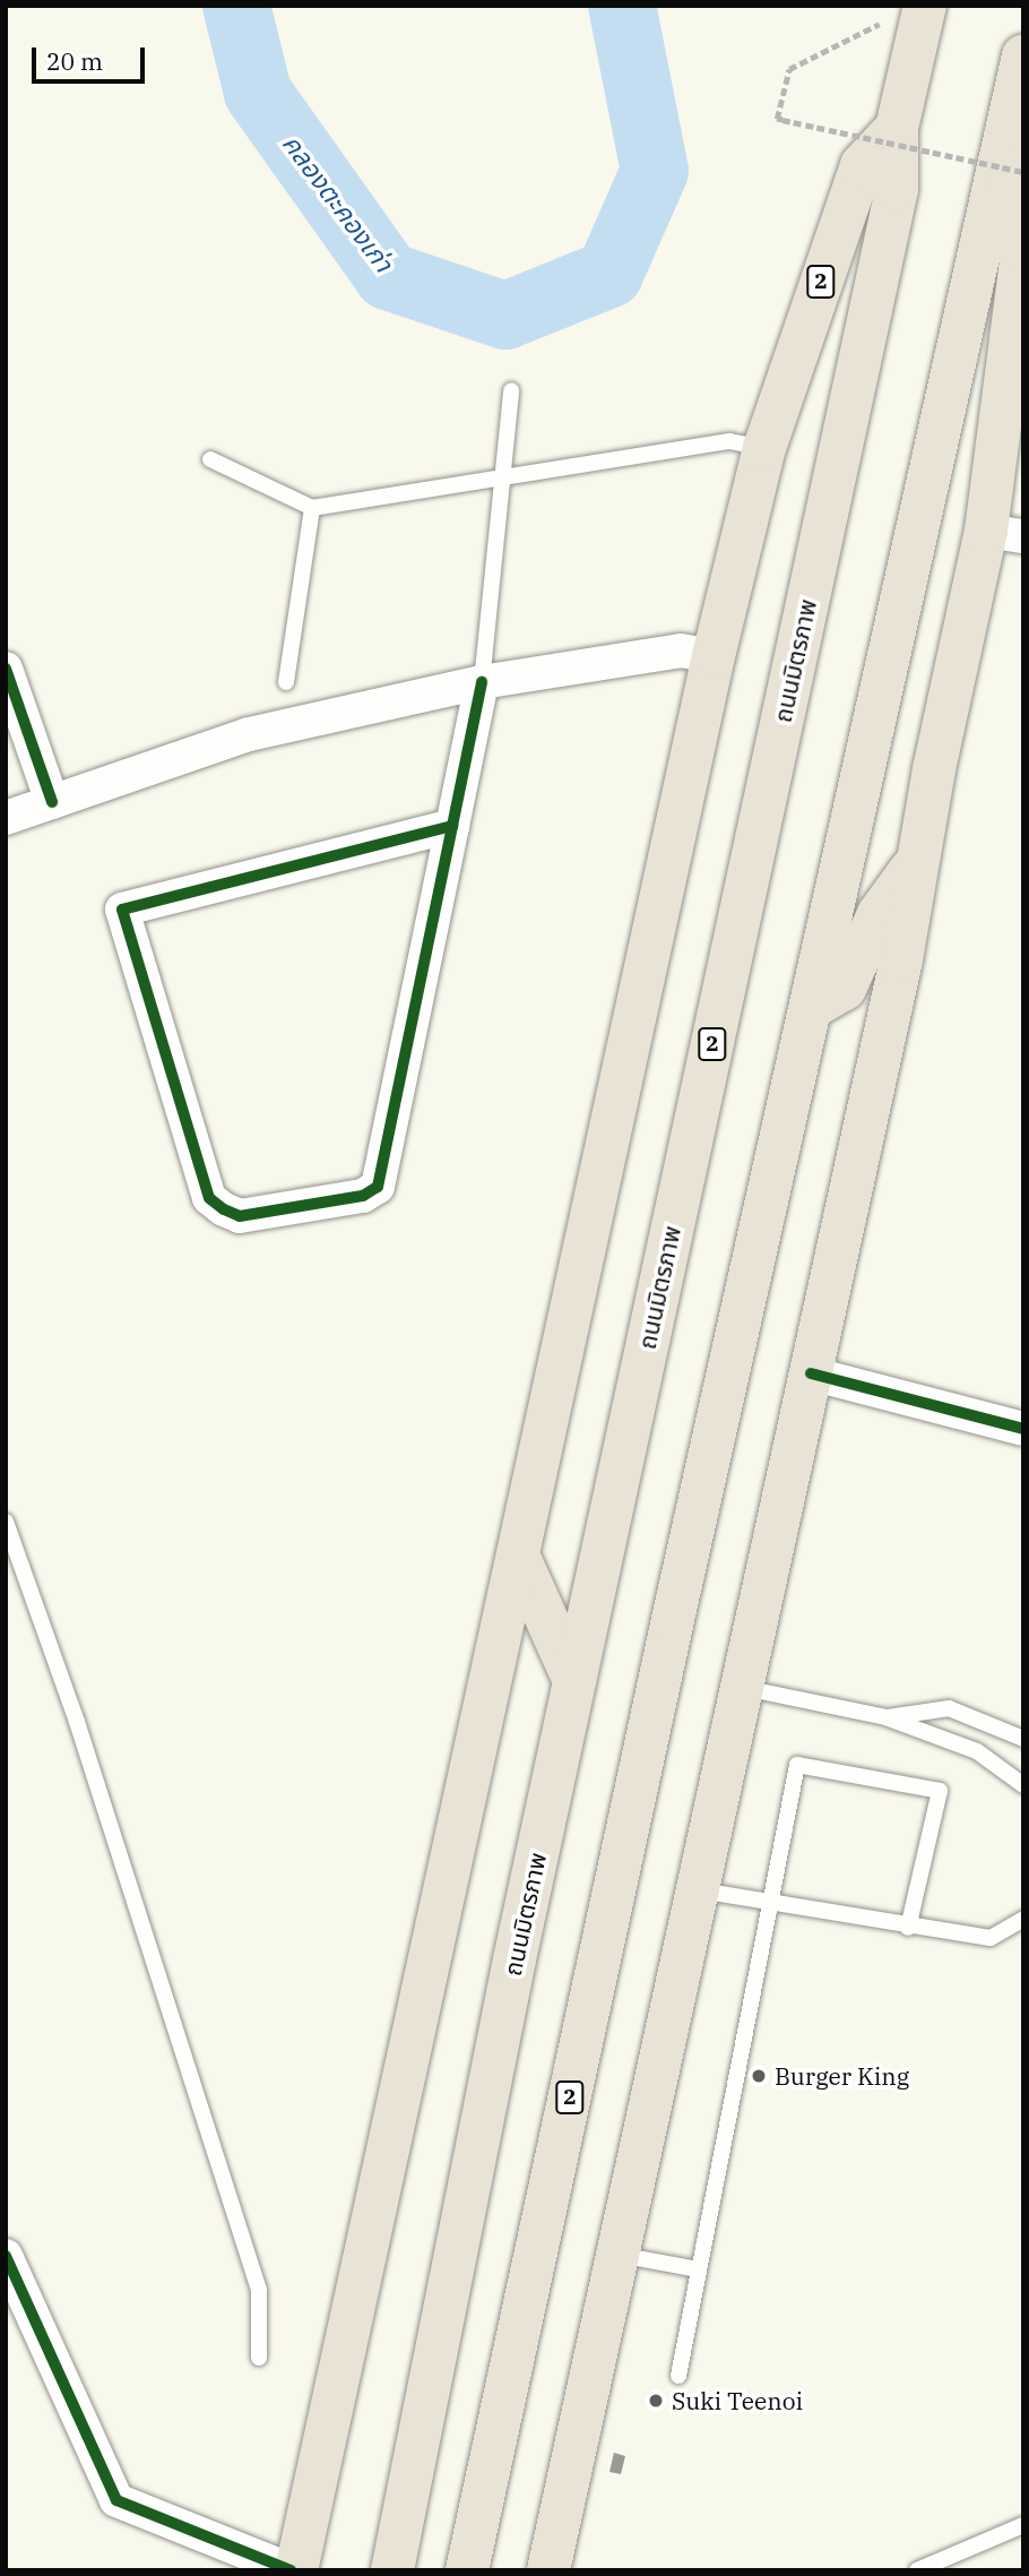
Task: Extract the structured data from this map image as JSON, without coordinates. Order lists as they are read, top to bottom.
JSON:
{
  "streets": {
    "highway": ["2", "ถนนมิตรภาพ"]
  },
  "crossings": [
    ["2", "ถนนมิตรภาพ"]
  ],
  "water": ["คลองตะคองเก่า"],
  "places": ["Burger King", "Suki Teenoi"],
  "scale_bar": "20 m"
}
